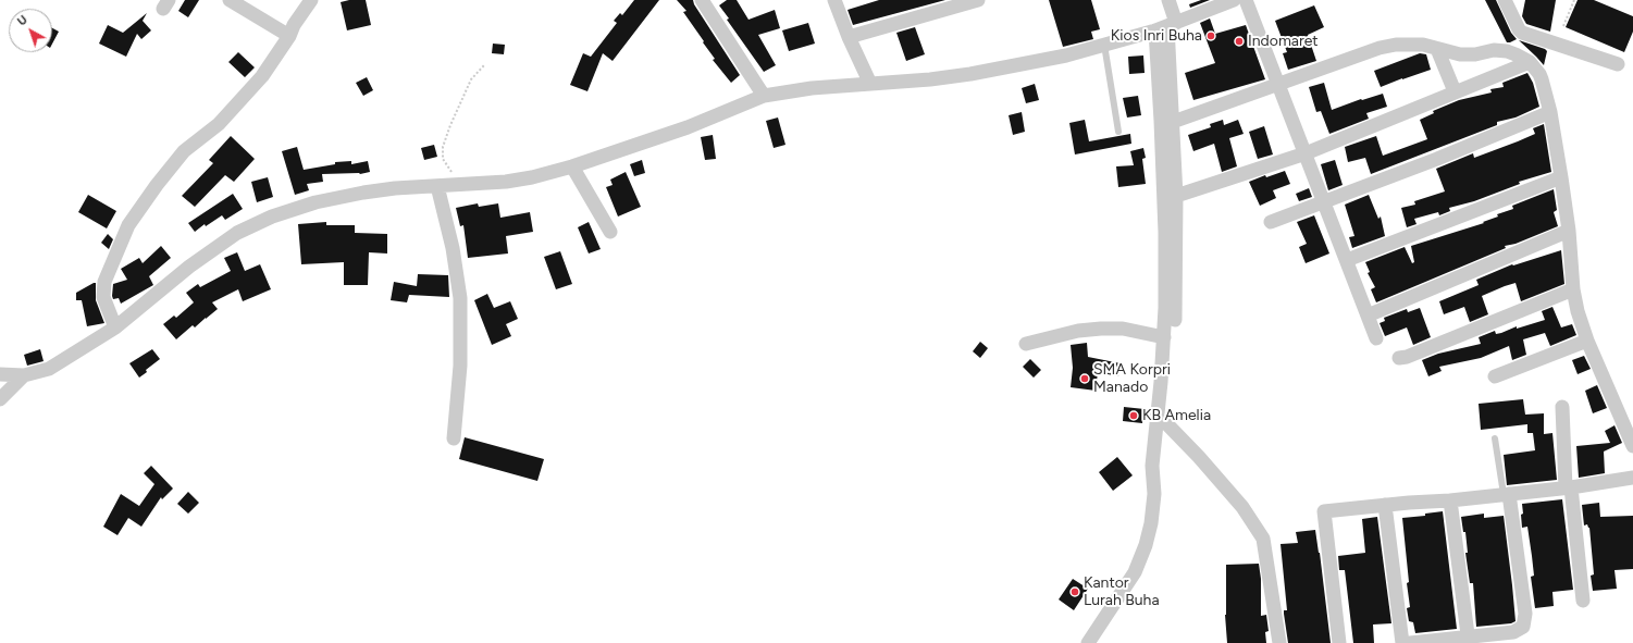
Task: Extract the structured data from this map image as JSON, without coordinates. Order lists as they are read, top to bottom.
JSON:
{
  "places": [
    "Kios Inri Buha",
    "Indomaret",
    "SMA Korpri Manado",
    "KB Amelia",
    "Kantor Lurah Buha"
  ],
  "north": "top left"
}
